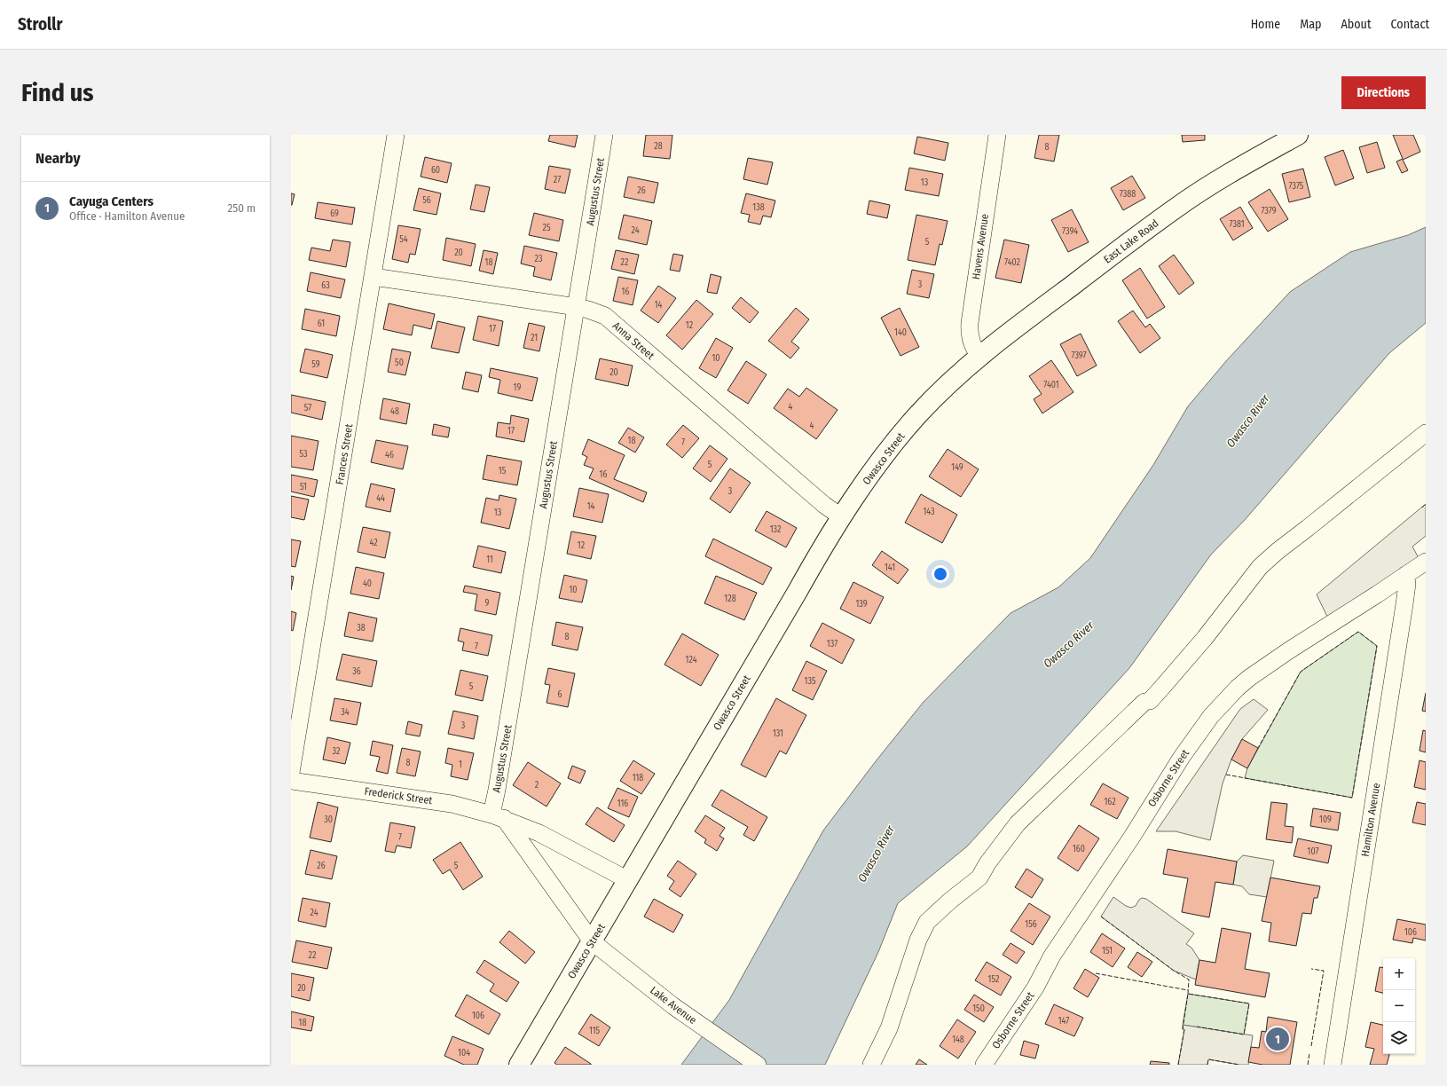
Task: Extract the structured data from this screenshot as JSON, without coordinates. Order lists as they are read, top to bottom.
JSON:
{
  "streets": {
    "main road": ["East Lake Road", "Owasco Street"],
    "street": [
      "Augustus Street",
      "Havens Avenue",
      "Anna Street",
      "Frances Street",
      "Osborne Street",
      "Frederick Street",
      "Hamilton Avenue",
      "Lake Avenue"
    ]
  },
  "crossings": [
    ["Augustus Street", "Anna Street"],
    ["Augustus Street", "Frederick Street"],
    ["East Lake Road", "Havens Avenue"],
    ["East Lake Road", "Owasco Street"],
    ["Havens Avenue", "Owasco Street"],
    ["Anna Street", "Frances Street"],
    ["Anna Street", "Owasco Street"],
    ["Owasco Street", "Frederick Street"],
    ["Owasco Street", "Lake Avenue"],
    ["Osborne Street", "Hamilton Avenue"]
  ],
  "water": ["Owasco River"],
  "house_numbers": [
    "28",
    "8",
    "60",
    "27",
    "13",
    "7375",
    "26",
    "7388",
    "56",
    "138",
    "7379",
    "69",
    "7381",
    "25",
    "24",
    "7394",
    "54",
    "5",
    "20",
    "23",
    "18",
    "22",
    "7402",
    "3",
    "63",
    "16",
    "14",
    "61",
    "12",
    "17",
    "140",
    "21",
    "7397",
    "10",
    "50",
    "59",
    "20",
    "7401",
    "19",
    "4",
    "57",
    "48",
    "4",
    "17",
    "18",
    "7",
    "53",
    "46",
    "5",
    "149",
    "15",
    "16",
    "51",
    "3",
    "44",
    "14",
    "143",
    "13",
    "132",
    "42",
    "12",
    "11",
    "141",
    "40",
    "10",
    "128",
    "9",
    "139",
    "38",
    "8",
    "137",
    "7",
    "124",
    "36",
    "135",
    "5",
    "6",
    "34",
    "3",
    "131",
    "32",
    "8",
    "1",
    "118",
    "2",
    "162",
    "116",
    "30",
    "109",
    "7",
    "160",
    "107",
    "26",
    "5",
    "24",
    "156",
    "106",
    "151",
    "22",
    "152",
    "20",
    "150",
    "106",
    "147",
    "18",
    "115",
    "148",
    "104"
  ],
  "page": {
    "header": "Strollr",
    "nav": [
      "Home",
      "Map",
      "About",
      "Contact"
    ],
    "buttons": "Directions",
    "title": "Find us",
    "heading": "Nearby",
    "list": [
      {
        "mark": "1",
        "name": "Cayuga Centers",
        "note": "Office · Hamilton Avenue",
        "value": "250 m"
      }
    ],
    "map_buttons": ["+", "−"],
    "pins": "1"
  }
}
